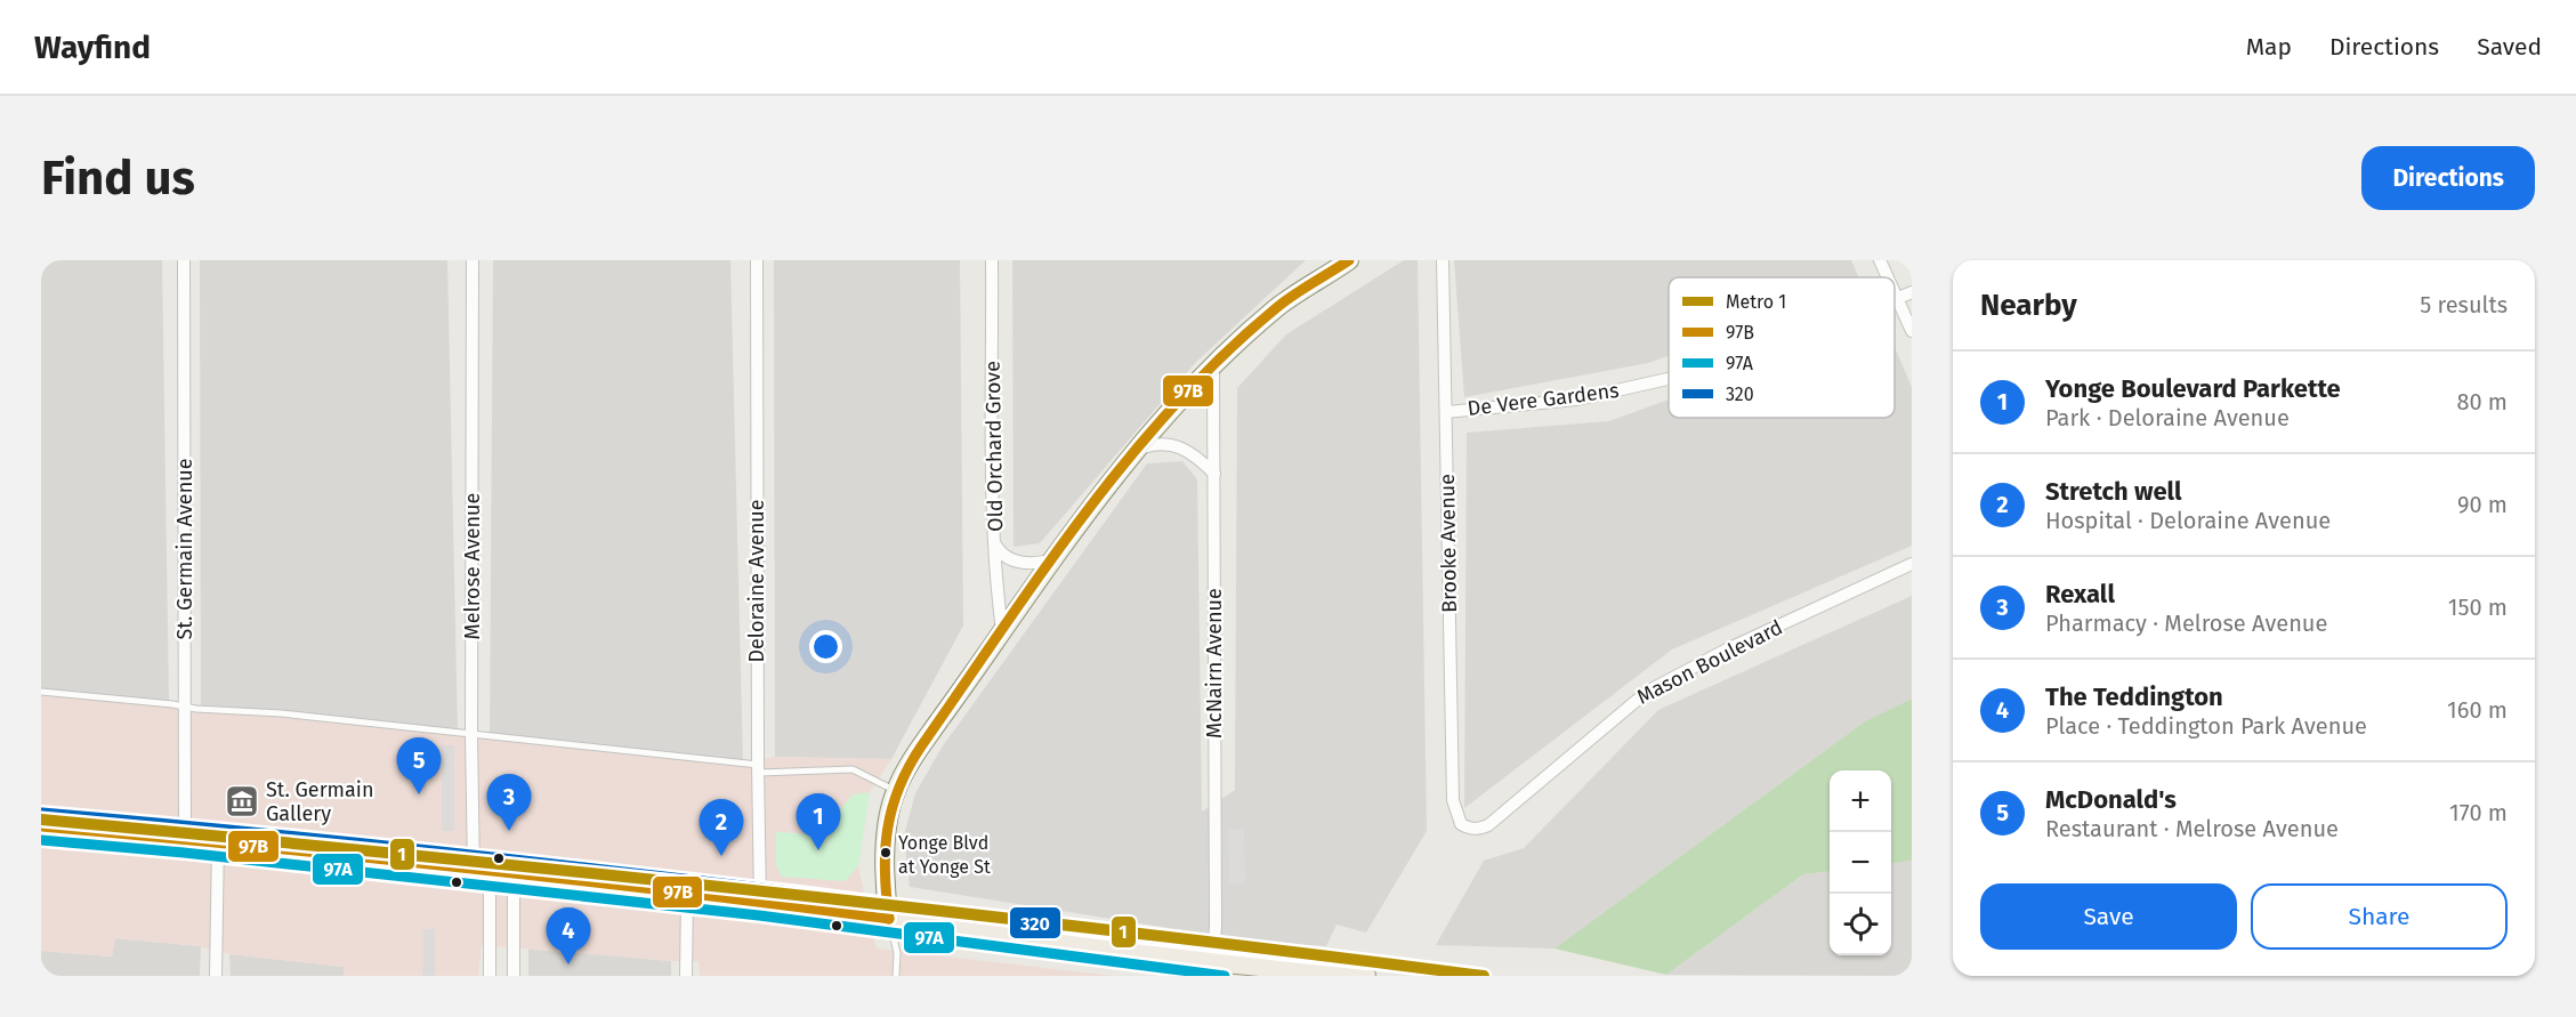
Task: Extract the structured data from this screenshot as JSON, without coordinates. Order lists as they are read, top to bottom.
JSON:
{
  "streets": {
    "street": [
      "De Vere Gardens",
      "Old Orchard Grove",
      "Brooke Avenue",
      "St. Germain Avenue",
      "Melrose Avenue",
      "Deloraine Avenue",
      "Mason Boulevard",
      "McNairn Avenue"
    ]
  },
  "crossings": [
    ["De Vere Gardens", "Brooke Avenue"],
    ["Brooke Avenue", "Mason Boulevard"]
  ],
  "places": {
    "museum": ["St. Germain Gallery"],
    "other": ["Yonge Blvd at Yonge St"]
  },
  "lines": [
    "transit line 97B",
    "transit line 320",
    "metro line 1",
    "transit line 97A"
  ],
  "legend": [
    "Metro 1",
    "97B",
    "97A",
    "320"
  ],
  "page": {
    "header": "Wayfind",
    "nav": ["Map", "Directions", "Saved"],
    "buttons": [
      "Directions",
      ["Save", "Share"]
    ],
    "title": "Find us",
    "heading": ["Nearby", "5 results"],
    "list": [
      {
        "mark": "1",
        "name": "Yonge Boulevard Parkette",
        "note": "Park · Deloraine Avenue",
        "value": "80 m"
      },
      {
        "mark": "2",
        "name": "Stretch well",
        "note": "Hospital · Deloraine Avenue",
        "value": "90 m"
      },
      {
        "mark": "3",
        "name": "Rexall",
        "note": "Pharmacy · Melrose Avenue",
        "value": "150 m"
      },
      {
        "mark": "4",
        "name": "The Teddington",
        "note": "Place · Teddington Park Avenue",
        "value": "160 m"
      },
      {
        "mark": "5",
        "name": "McDonald's",
        "note": "Restaurant · Melrose Avenue",
        "value": "170 m"
      }
    ],
    "pins": [
      "5",
      "3",
      "1",
      "2",
      "4"
    ],
    "map_buttons": ["+", "−"]
  }
}
